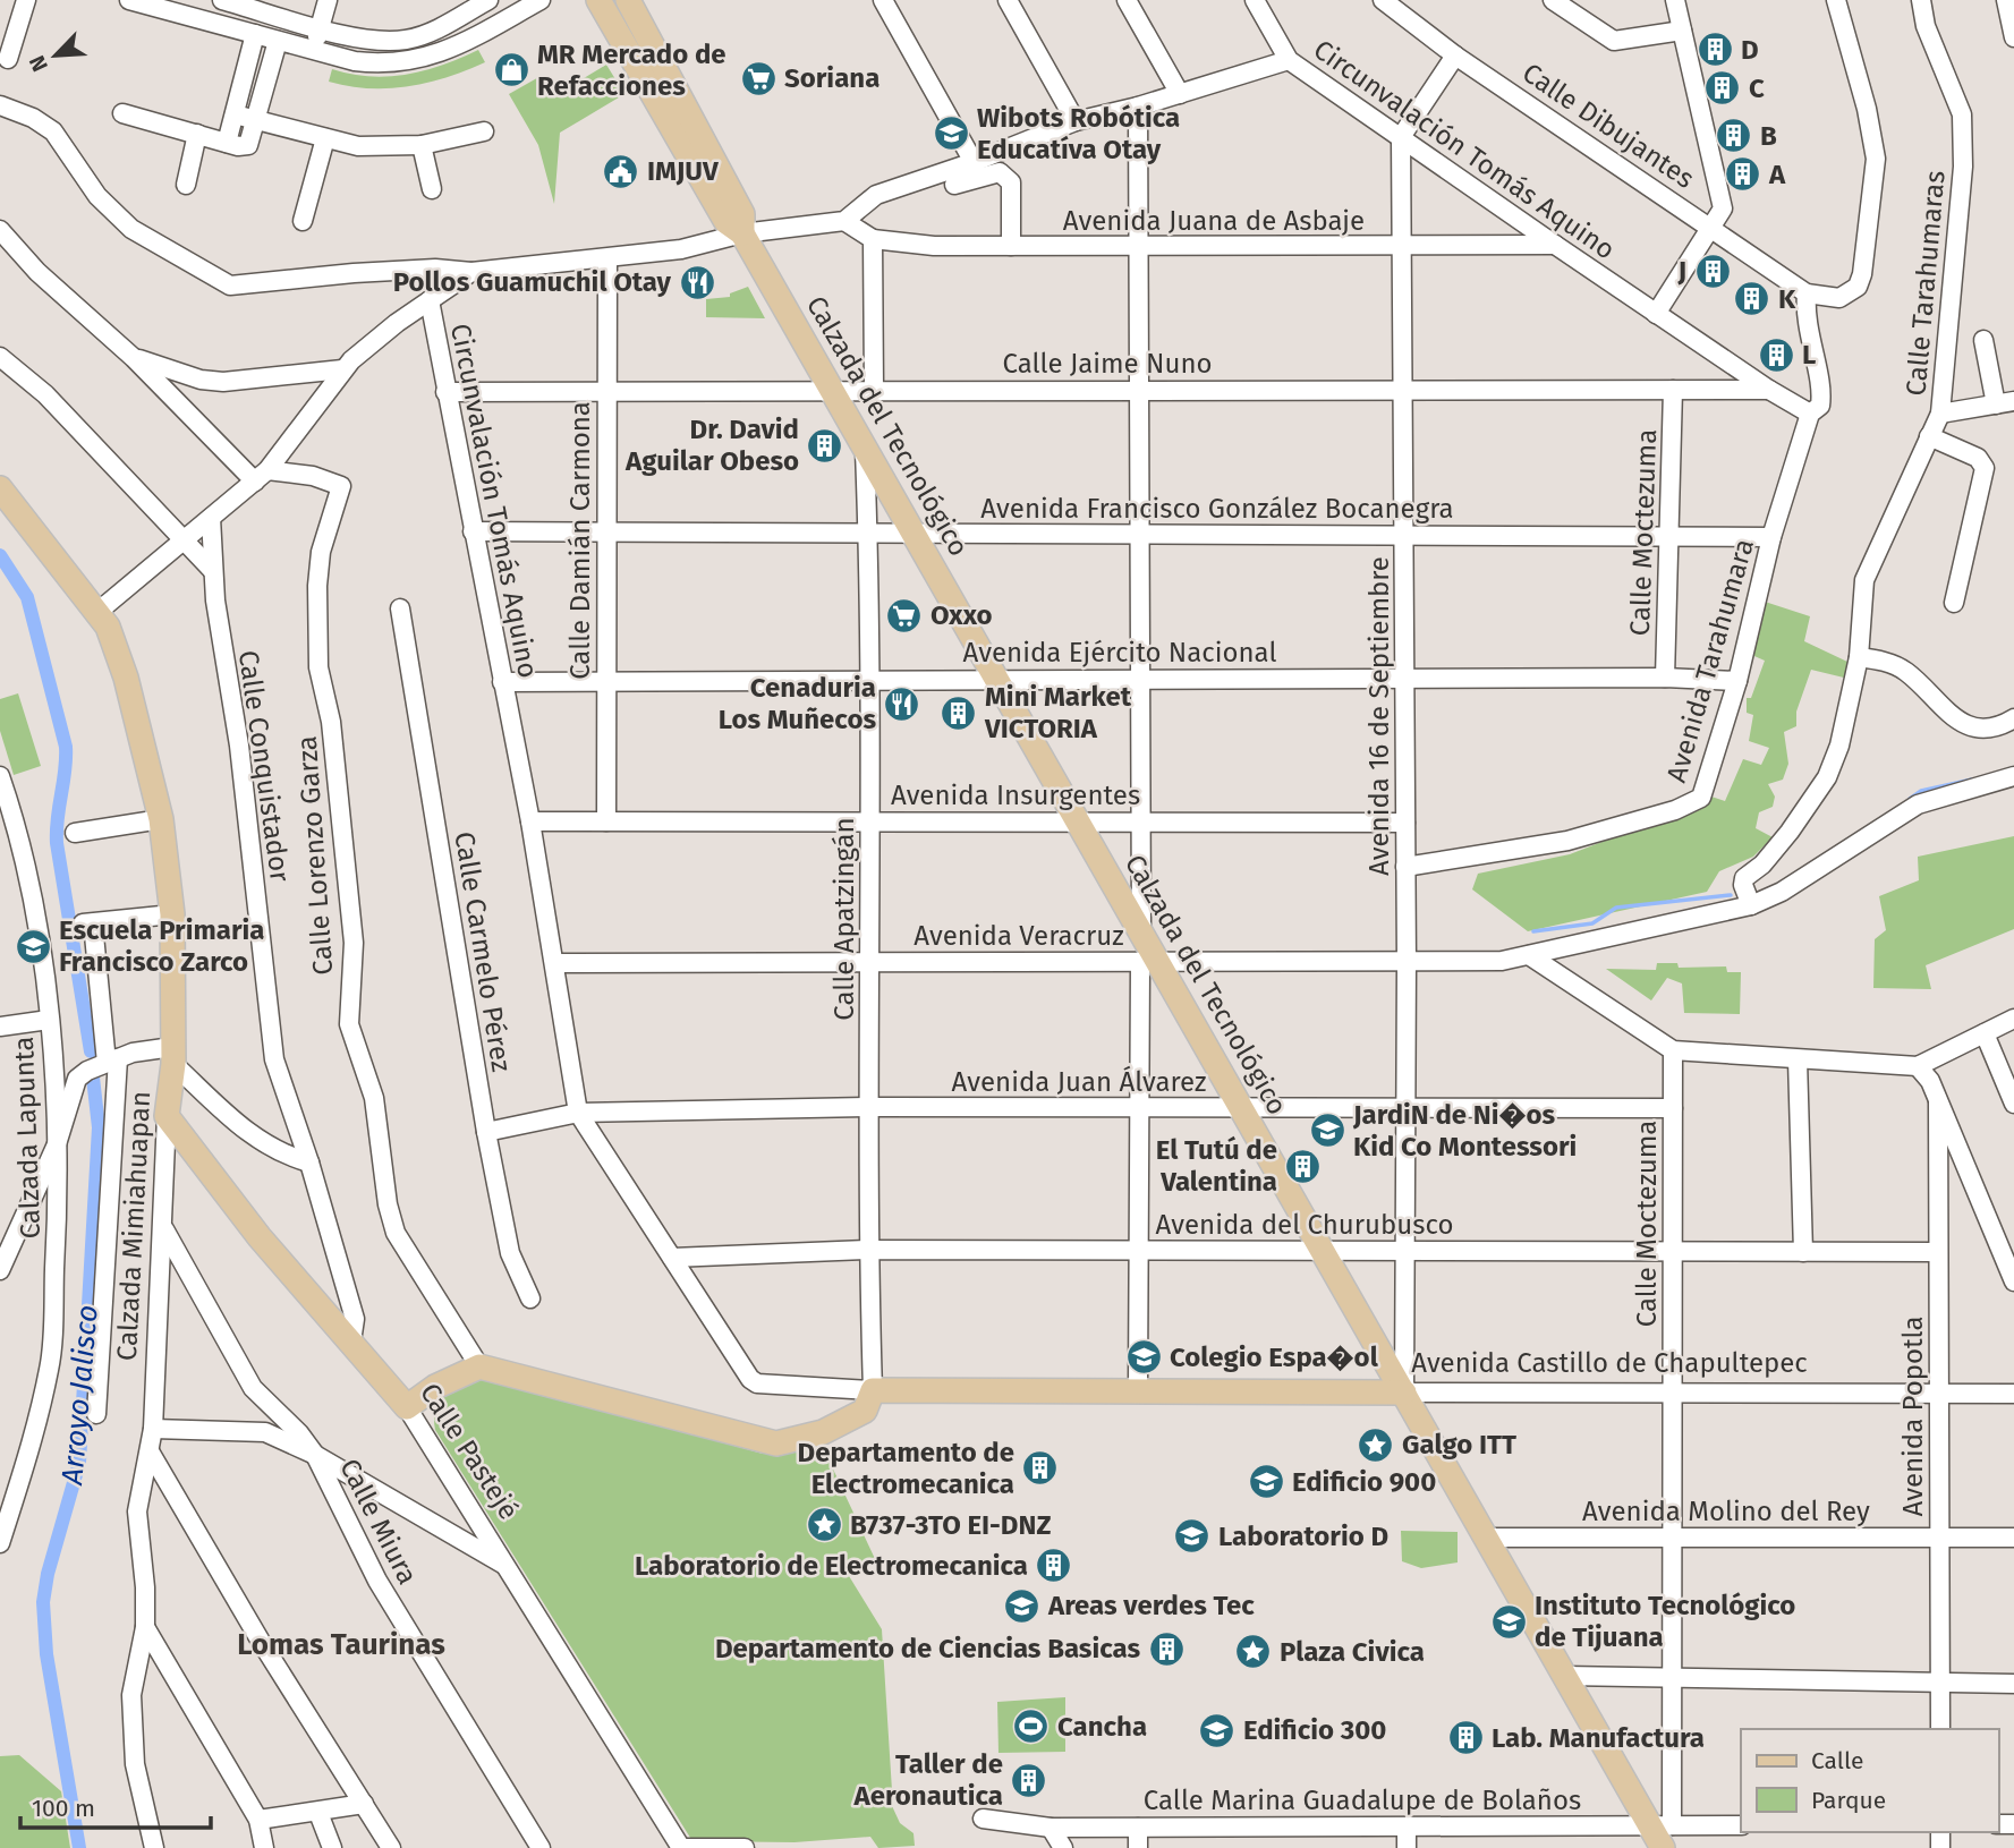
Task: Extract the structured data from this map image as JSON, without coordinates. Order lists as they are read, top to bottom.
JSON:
{
  "streets": {
    "main road": [
      "Calzada del Tecnológico",
      "Calzada Mimiahuapan",
      "Avenida Castillo de Chapultepec",
      "Calle Pastejé"
    ],
    "street": [
      "Calle Dibujantes",
      "Circunvalación Tomás Aquino",
      "Avenida Juana de Asbaje",
      "Calle Tarahumaras",
      "Calle Jaime Nuno",
      "Avenida Francisco González Bocanegra",
      "Calle Moctezuma",
      "Calle Damián Carmona",
      "Avenida Ejército Nacional",
      "Avenida Tarahumara",
      "Avenida 16 de Septiembre",
      "Calle Conquistador",
      "Avenida Insurgentes",
      "Calle Lorenzo Garza",
      "Calle Apatzingán",
      "Avenida Veracruz",
      "Calle Carmelo Pérez",
      "Avenida Juan Álvarez",
      "Calzada Lapunta",
      "Avenida del Churubusco",
      "Avenida Popotla",
      "Avenida Molino del Rey",
      "Calle Miura",
      "Calle Marina Guadalupe de Bolaños"
    ]
  },
  "crossings": [
    ["Calle Dibujantes", "Avenida Tarahumara"],
    ["Circunvalación Tomás Aquino", "Avenida Juana de Asbaje"],
    ["Circunvalación Tomás Aquino", "Calle Jaime Nuno"],
    ["Circunvalación Tomás Aquino", "Calzada del Tecnológico"],
    ["Circunvalación Tomás Aquino", "Avenida Francisco González Bocanegra"],
    ["Circunvalación Tomás Aquino", "Calle Damián Carmona"],
    ["Circunvalación Tomás Aquino", "Avenida Ejército Nacional"],
    ["Circunvalación Tomás Aquino", "Avenida Tarahumara"],
    ["Circunvalación Tomás Aquino", "Avenida 16 de Septiembre"],
    ["Circunvalación Tomás Aquino", "Avenida Insurgentes"],
    ["Circunvalación Tomás Aquino", "Avenida Veracruz"],
    ["Circunvalación Tomás Aquino", "Avenida Juan Álvarez"],
    ["Circunvalación Tomás Aquino", "Avenida del Churubusco"],
    ["Circunvalación Tomás Aquino", "Avenida Castillo de Chapultepec"],
    ["Avenida Juana de Asbaje", "Avenida 16 de Septiembre"],
    ["Calle Tarahumaras", "Avenida Veracruz"],
    ["Calle Jaime Nuno", "Calzada del Tecnológico"],
    ["Calle Jaime Nuno", "Calle Moctezuma"],
    ["Calle Jaime Nuno", "Calle Damián Carmona"],
    ["Calle Jaime Nuno", "Avenida 16 de Septiembre"],
    ["Calzada del Tecnológico", "Avenida Francisco González Bocanegra"],
    ["Calzada del Tecnológico", "Calle Moctezuma"],
    ["Calzada del Tecnológico", "Avenida Ejército Nacional"],
    ["Calzada del Tecnológico", "Avenida 16 de Septiembre"],
    ["Calzada del Tecnológico", "Avenida Insurgentes"],
    ["Calzada del Tecnológico", "Calle Apatzingán"],
    ["Calzada del Tecnológico", "Avenida Veracruz"],
    ["Calzada del Tecnológico", "Avenida Juan Álvarez"],
    ["Calzada del Tecnológico", "Avenida del Churubusco"],
    ["Calzada del Tecnológico", "Avenida Castillo de Chapultepec"],
    ["Calzada del Tecnológico", "Avenida Molino del Rey"],
    ["Calzada del Tecnológico", "Calle Marina Guadalupe de Bolaños"],
    ["Avenida Francisco González Bocanegra", "Calle Moctezuma"],
    ["Avenida Francisco González Bocanegra", "Calle Damián Carmona"],
    ["Avenida Francisco González Bocanegra", "Avenida Tarahumara"],
    ["Avenida Francisco González Bocanegra", "Avenida 16 de Septiembre"],
    ["Avenida Francisco González Bocanegra", "Calle Apatzingán"],
    ["Calle Moctezuma", "Avenida Ejército Nacional"],
    ["Calle Moctezuma", "Avenida Juan Álvarez"],
    ["Calle Moctezuma", "Avenida del Churubusco"],
    ["Calle Moctezuma", "Avenida Castillo de Chapultepec"],
    ["Calle Moctezuma", "Avenida Molino del Rey"],
    ["Calle Moctezuma", "Calle Marina Guadalupe de Bolaños"],
    ["Calle Damián Carmona", "Avenida Ejército Nacional"],
    ["Calle Damián Carmona", "Avenida Insurgentes"],
    ["Avenida Ejército Nacional", "Avenida Tarahumara"],
    ["Avenida Ejército Nacional", "Avenida 16 de Septiembre"],
    ["Avenida Ejército Nacional", "Calle Apatzingán"],
    ["Avenida Tarahumara", "Avenida 16 de Septiembre"],
    ["Avenida 16 de Septiembre", "Avenida Insurgentes"],
    ["Avenida 16 de Septiembre", "Avenida Veracruz"],
    ["Avenida 16 de Septiembre", "Avenida Juan Álvarez"],
    ["Avenida 16 de Septiembre", "Avenida del Churubusco"],
    ["Avenida 16 de Septiembre", "Avenida Castillo de Chapultepec"],
    ["Calle Conquistador", "Calle Pastejé"],
    ["Avenida Insurgentes", "Calle Apatzingán"],
    ["Calle Apatzingán", "Avenida Veracruz"],
    ["Calle Apatzingán", "Avenida Juan Álvarez"],
    ["Calle Apatzingán", "Avenida del Churubusco"],
    ["Calle Apatzingán", "Avenida Castillo de Chapultepec"],
    ["Calle Carmelo Pérez", "Avenida Juan Álvarez"],
    ["Avenida del Churubusco", "Avenida Popotla"],
    ["Calzada Mimiahuapan", "Calle Pastejé"],
    ["Calzada Mimiahuapan", "Calle Miura"],
    ["Avenida Castillo de Chapultepec", "Avenida Popotla"],
    ["Avenida Popotla", "Avenida Molino del Rey"]
  ],
  "districts": ["Lomas Taurinas"],
  "water": ["Arroyo Jalisco"],
  "places": {
    "building": [
      "D",
      "C",
      "B",
      "A",
      "J",
      "K",
      "L",
      "Dr. David Aguilar Obeso",
      "Mini Market VICTORIA",
      "El Tutú de Valentina",
      "Departamento de Electromecanica",
      "Laboratorio de Electromecanica",
      "Departamento de Ciencias Basicas",
      "Lab. Manufactura",
      "Taller de Aeronautica"
    ],
    "shop": ["MR Mercado de Refacciones"],
    "supermarket": ["Soriana", "Oxxo"],
    "school or university": [
      "Wibots Robótica Educatíva Otay",
      "Escuela Primaria Francisco Zarco",
      "JardiN de Ni�os Kid Co Montessori",
      "Colegio Espa�ol",
      "Edificio 900",
      "Laboratorio D",
      "Areas verdes Tec",
      "Instituto Tecnológico de Tijuana",
      "Edificio 300"
    ],
    "public building": ["IMJUV"],
    "restaurant": ["Pollos Guamuchil Otay", "Cenaduria Los Muñecos"],
    "place": ["Galgo ITT", "B737-3TO EI-DNZ", "Plaza Civica"],
    "sports": ["Cancha"]
  },
  "legend": ["Calle", "Parque"],
  "scale_bar": "100 m",
  "north": "bottom left"
}
